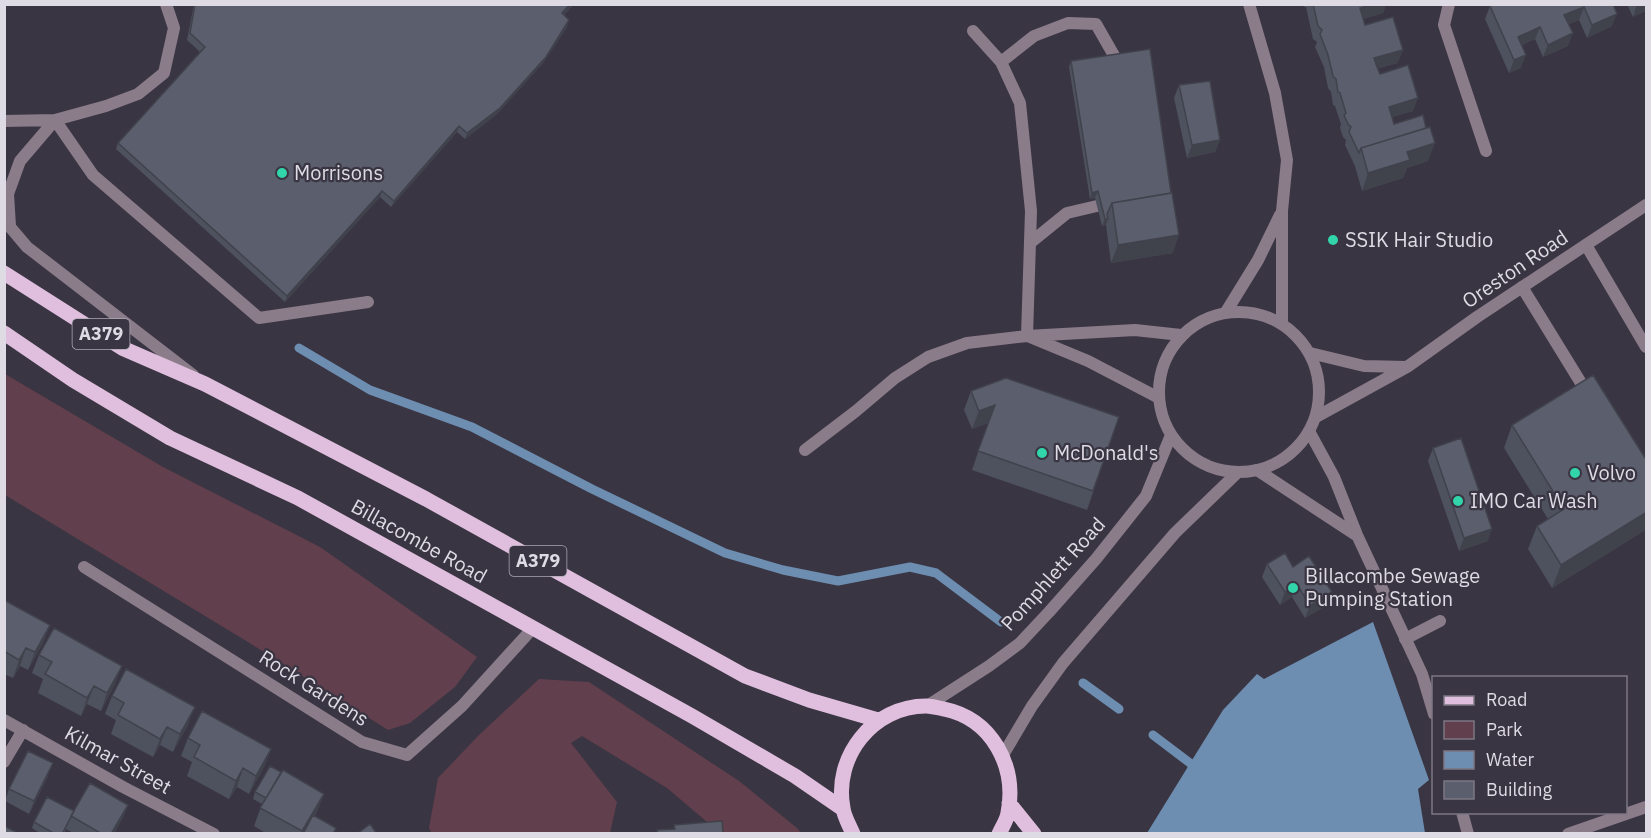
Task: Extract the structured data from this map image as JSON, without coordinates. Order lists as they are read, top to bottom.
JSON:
{
  "streets": {
    "main road": ["A379", "Billacombe Road"],
    "street": [
      "Oreston Road",
      "Pomphlett Road",
      "Rock Gardens",
      "Kilmar Street"
    ]
  },
  "crossings": [
    ["Oreston Road", "Pomphlett Road"],
    ["Billacombe Road", "Rock Gardens"]
  ],
  "places": [
    "Morrisons",
    "SSIK Hair Studio",
    "McDonald's",
    "Volvo",
    "IMO Car Wash",
    "Billacombe Sewage Pumping Station"
  ],
  "legend": [
    "Road",
    "Park",
    "Water",
    "Building"
  ]
}
